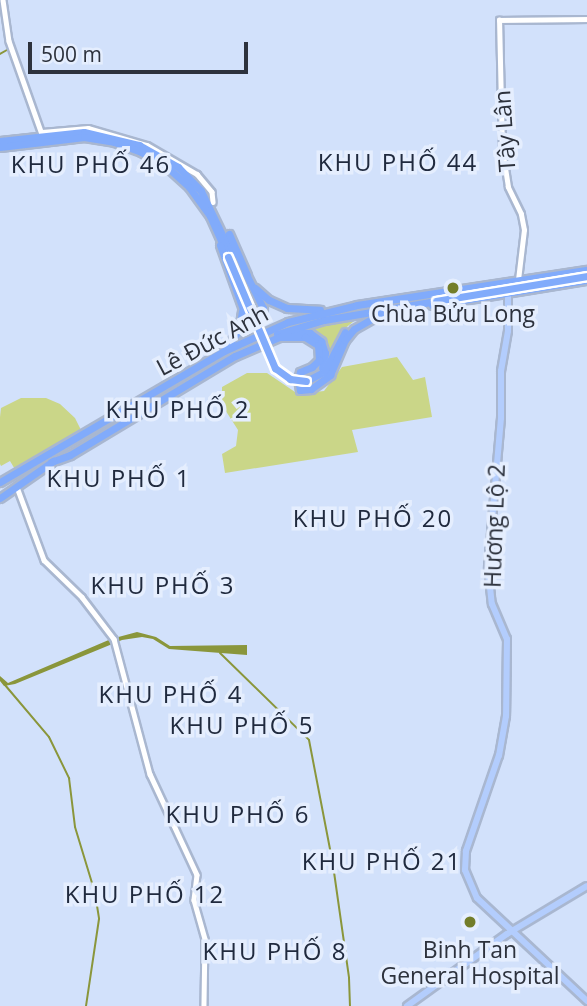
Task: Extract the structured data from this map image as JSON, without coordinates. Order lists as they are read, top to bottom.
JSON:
{
  "streets": {
    "highway": ["Lê Đức Anh"],
    "main road": ["Hương Lộ 2"],
    "street": ["Tây Lân"]
  },
  "crossings": [
    ["Tây Lân", "Lê Đức Anh"],
    ["Lê Đức Anh", "Hương Lộ 2"]
  ],
  "districts": [
    "KHU PHỐ 44",
    "KHU PHỐ 46",
    "KHU PHỐ 2",
    "KHU PHỐ 1",
    "KHU PHỐ 20",
    "KHU PHỐ 3",
    "KHU PHỐ 4",
    "KHU PHỐ 5",
    "KHU PHỐ 6",
    "KHU PHỐ 21",
    "KHU PHỐ 12",
    "KHU PHỐ 8"
  ],
  "places": ["Chùa Bửu Long", "Binh Tan General Hospital"],
  "scale_bar": "500 m"
}
